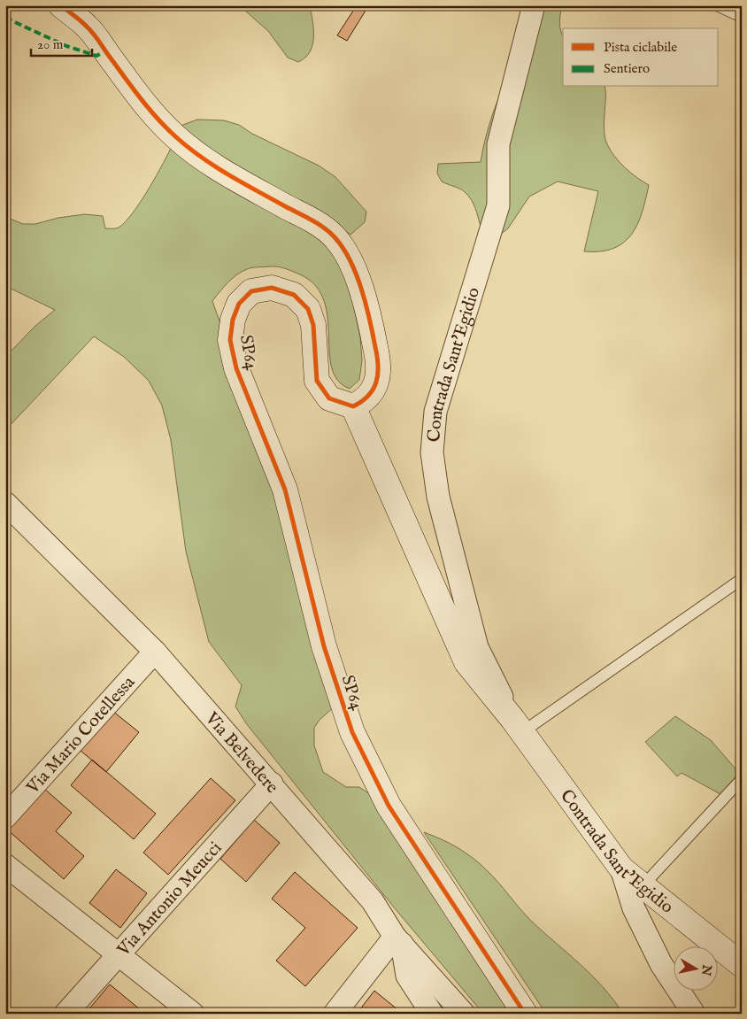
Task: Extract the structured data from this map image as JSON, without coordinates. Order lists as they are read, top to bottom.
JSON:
{
  "streets": {
    "street": [
      "SP64",
      "Contrada Sant'Egidio",
      "Via Mario Cotellessa",
      "Via Belvedere",
      "Via Antonio Meucci"
    ]
  },
  "crossings": [
    ["SP64", "Contrada Sant'Egidio"],
    ["Via Mario Cotellessa", "Via Belvedere"],
    ["Via Belvedere", "Via Antonio Meucci"]
  ],
  "legend": ["Pista ciclabile", "Sentiero"],
  "scale_bar": "20 m",
  "north": "right"
}
